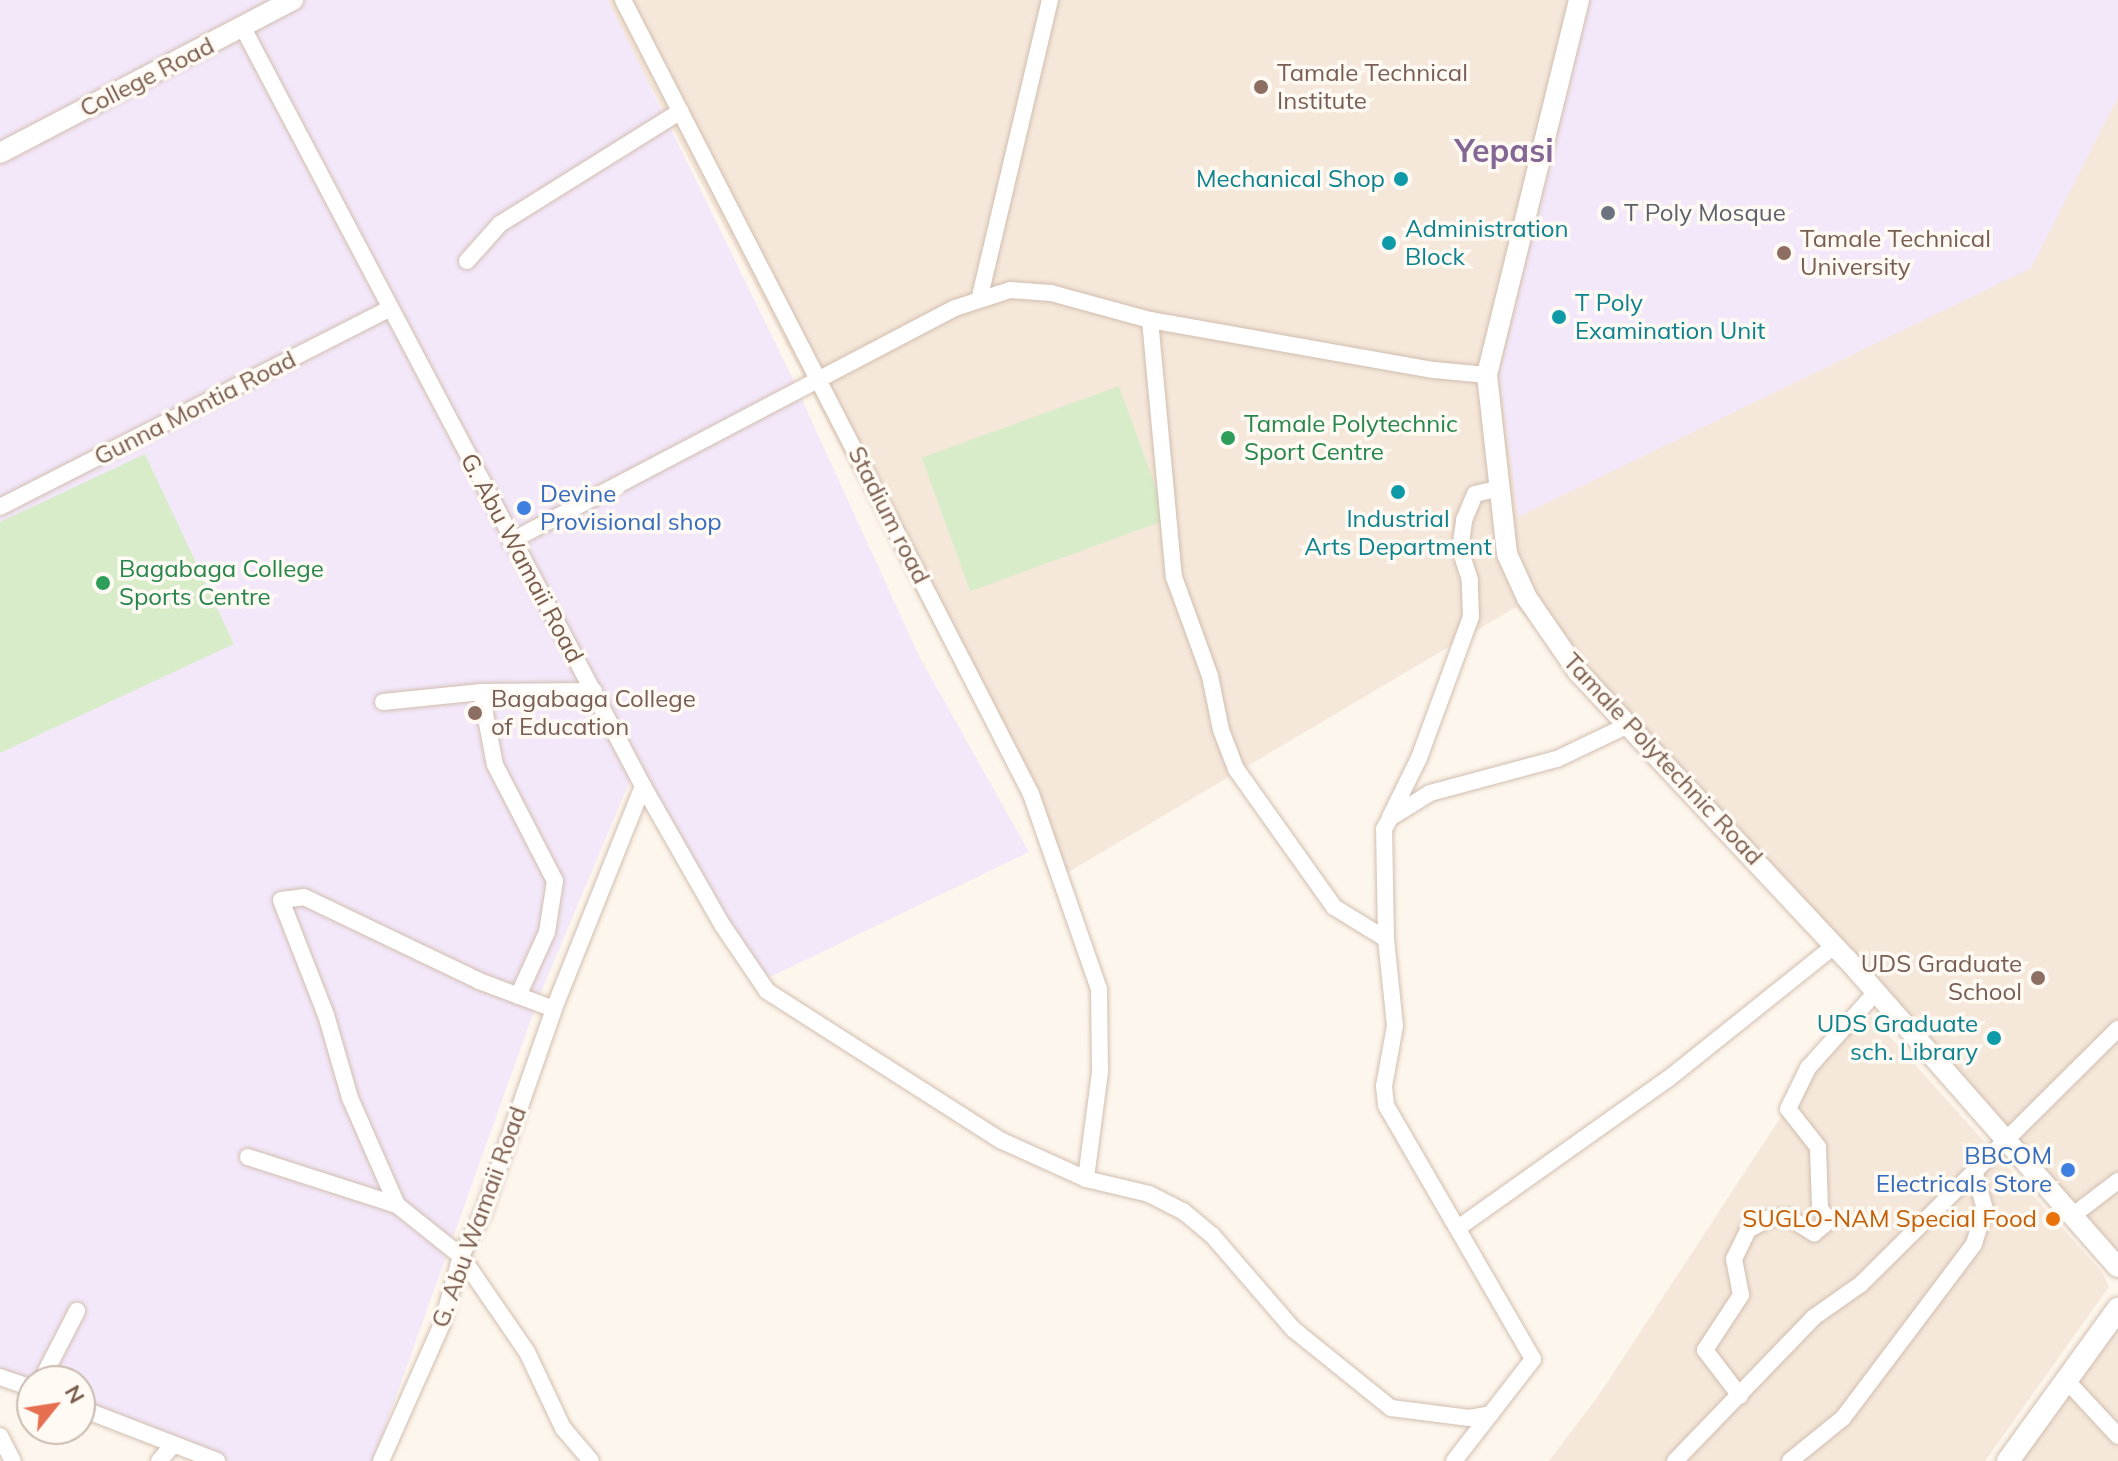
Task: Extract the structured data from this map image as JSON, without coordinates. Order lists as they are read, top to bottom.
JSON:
{
  "streets": {
    "street": [
      "College Road",
      "Gunna Montia Road",
      "Stadium road",
      "G. Abu Wamaii Road",
      "Tamale Polytechnic Road"
    ]
  },
  "crossings": [
    ["College Road", "G. Abu Wamaii Road"],
    ["Gunna Montia Road", "G. Abu Wamaii Road"]
  ],
  "districts": ["Yepasi"],
  "places": [
    "Tamale Technical Institute",
    "Mechanical Shop",
    "T Poly Mosque",
    "Administration Block",
    "Tamale Technical University",
    "T Poly Examination Unit",
    "Tamale Polytechnic Sport Centre",
    "Industrial Arts Department",
    "Devine Provisional shop",
    "Bagabaga College Sports Centre",
    "Bagabaga College of Education",
    "UDS Graduate School",
    "UDS Graduate sch. Library",
    "BBCOM Electricals Store",
    "SUGLO-NAM Special Food"
  ],
  "north": "top right"
}
